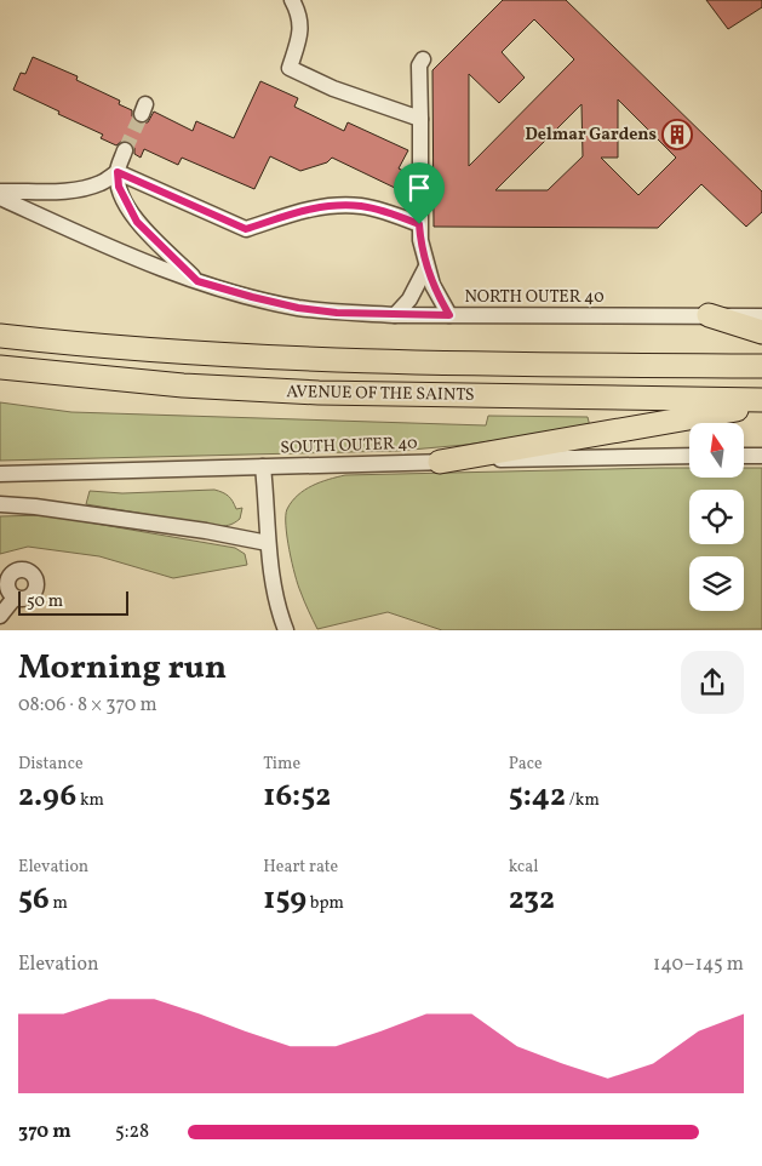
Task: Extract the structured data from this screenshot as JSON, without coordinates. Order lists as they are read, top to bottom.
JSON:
{
  "streets": {
    "highway": ["AVENUE OF THE SAINTS"],
    "street": ["NORTH OUTER 40", "SOUTH OUTER 40"]
  },
  "places": {
    "building": ["Delmar Gardens"]
  },
  "scale_bar": "50 m",
  "north": "top",
  "page": {
    "scale": "50 m",
    "heading": ["Morning run", "08:06 · 8 × 370 m"],
    "stats": [
      ["Distance", "2.96 km"],
      ["Time", "16:52"],
      ["Pace", "5:42 /km"],
      ["Elevation", "56 m"],
      ["Heart rate", "159 bpm"],
      ["kcal", "232"]
    ],
    "chart": ["Elevation", "140–145 m"],
    "list": [
      {
        "name": "370 m",
        "note": "5:28"
      }
    ]
  }
}
